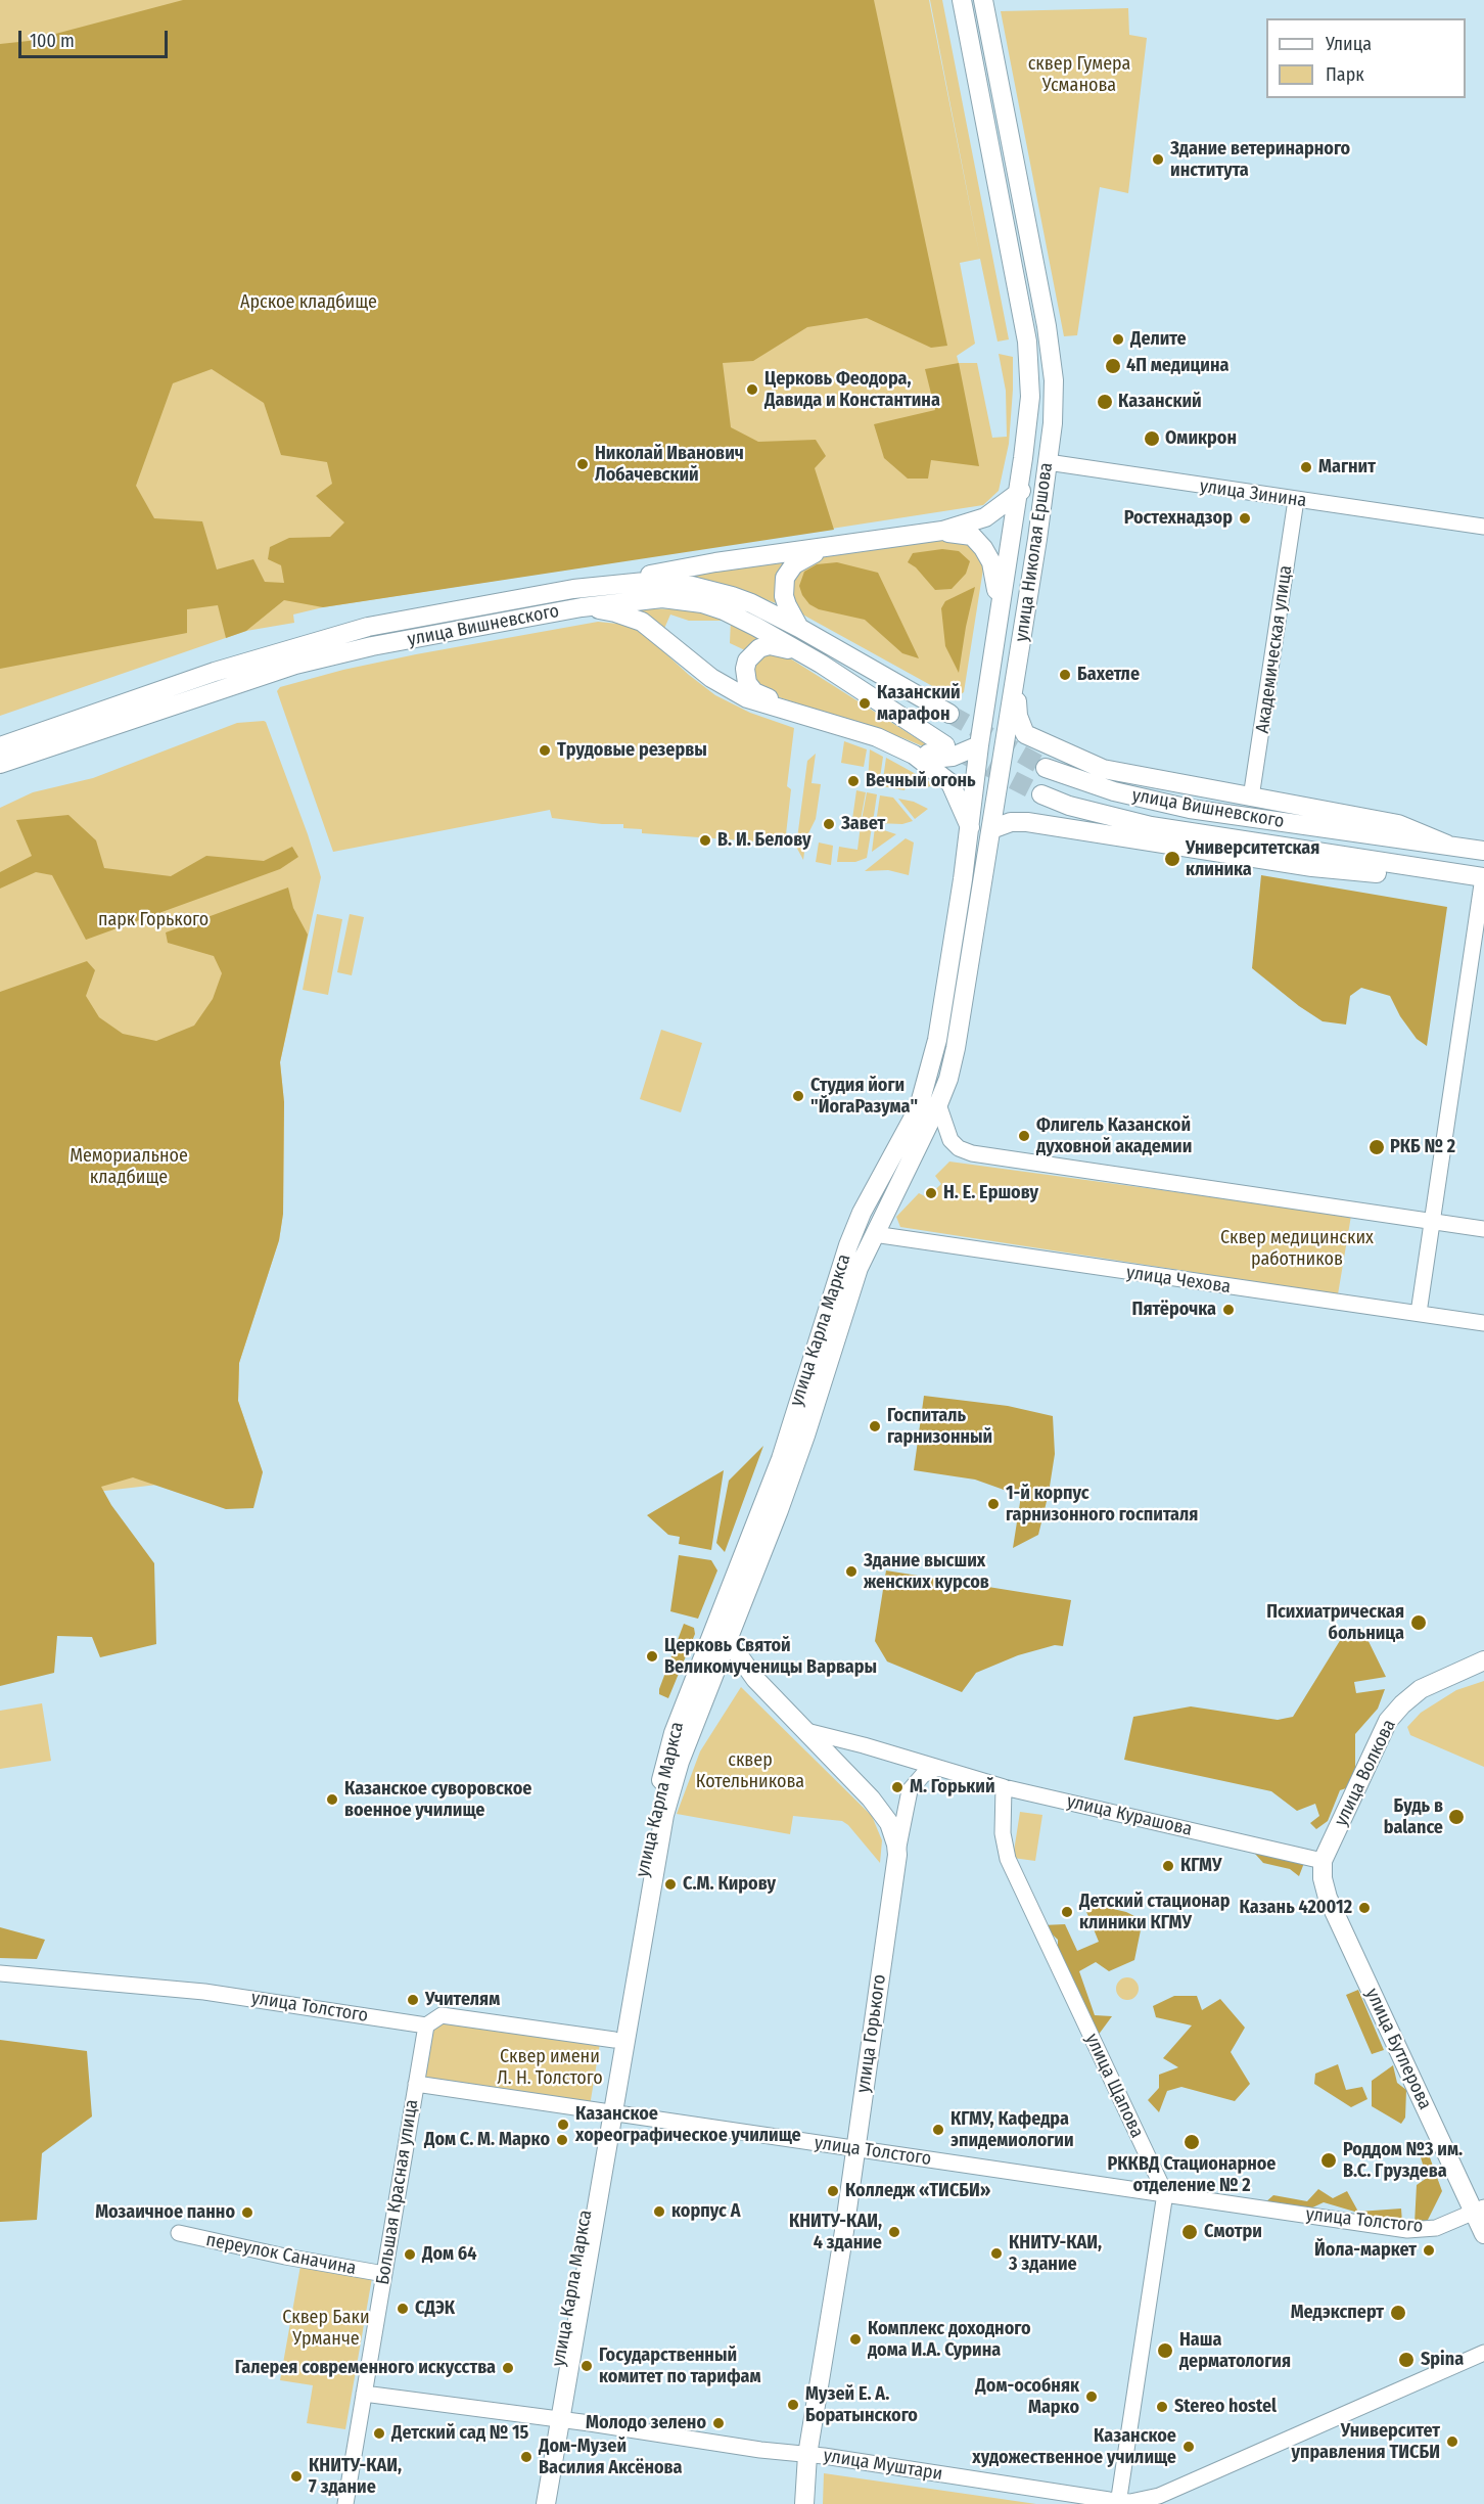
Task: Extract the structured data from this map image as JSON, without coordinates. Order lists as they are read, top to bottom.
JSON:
{
  "streets": {
    "main road": [
      "улица Зинина",
      "улица Николая Ершова",
      "улица Вишневского",
      "улица Карла Маркса",
      "улица Волкова",
      "улица Горького",
      "улица Бутлерова"
    ],
    "street": [
      "Академическая улица",
      "улица Чехова",
      "улица Курашова",
      "улица Толстого",
      "улица Щапова",
      "Большая Красная улица",
      "переулок Саначина",
      "улица Муштари"
    ]
  },
  "crossings": [
    ["улица Зинина", "улица Николая Ершова"],
    ["улица Зинина", "Академическая улица"],
    ["улица Николая Ершова", "улица Карла Маркса"],
    ["улица Чехова", "улица Карла Маркса"],
    ["улица Карла Маркса", "улица Толстого"],
    ["улица Карла Маркса", "улица Горького"],
    ["улица Карла Маркса", "улица Муштари"],
    ["улица Волкова", "улица Курашова"],
    ["улица Волкова", "улица Бутлерова"],
    ["улица Курашова", "улица Горького"],
    ["улица Курашова", "улица Бутлерова"],
    ["улица Курашова", "улица Щапова"],
    ["улица Толстого", "улица Горького"],
    ["улица Толстого", "улица Бутлерова"],
    ["улица Толстого", "улица Щапова"],
    ["улица Толстого", "Большая Красная улица"],
    ["улица Горького", "улица Муштари"],
    ["Большая Красная улица", "переулок Саначина"],
    ["Большая Красная улица", "улица Муштари"]
  ],
  "parks": [
    "сквер Гумера Усманова",
    "Арское кладбище",
    "парк Горького",
    "Мемориальное кладбище",
    "Сквер медицинских работников",
    "сквер Котельникова",
    "Сквер имени Л. Н. Толстого",
    "Сквер Баки Урманче"
  ],
  "places": [
    "Здание ветеринарного института",
    "Делите",
    "4П медицина",
    "Церковь Феодора, Давида и Константина",
    "Казанский",
    "Омикрон",
    "Николай Иванович Лобачевский",
    "Магнит",
    "Ростехнадзор",
    "Бахетле",
    "Казанский марафон",
    "Трудовые резервы",
    "Вечный огонь",
    "Завет",
    "В. И. Белову",
    "Университетская клиника",
    "Студия йоги \"ЙогаРазума\"",
    "Флигель Казанской духовной академии",
    "РКБ № 2",
    "Н. Е. Ершову",
    "Пятёрочка",
    "Госпиталь гарнизонный",
    "1-й корпус гарнизонного госпиталя",
    "Здание высших женских курсов",
    "Психиатрическая больница",
    "Церковь Святой Великомученицы Варвары",
    "М. Горький",
    "Казанское суворовское военное училище",
    "Будь в balance",
    "КГМУ",
    "С.М. Кирову",
    "Казань 420012",
    "Детский стационар клиники КГМУ",
    "Учителям",
    "Казанское хореографическое училище",
    "КГМУ, Кафедра эпидемиологии",
    "Дом С. М. Марко",
    "РККВД Стационарное отделение № 2",
    "Роддом №3 им. В.С. Груздева",
    "Колледж «ТИСБИ»",
    "корпус А",
    "Мозаичное панно",
    "КНИТУ-КАИ, 4 здание",
    "Смотри",
    "Йола-маркет",
    "КНИТУ-КАИ, 3 здание",
    "Дом 64",
    "СДЭК",
    "Медэксперт",
    "Комплекс доходного дома И.А. Сурина",
    "Наша дерматология",
    "Spina",
    "Государственный комитет по тарифам",
    "Галерея современного искусства",
    "Дом-особняк Марко",
    "Музей Е. А. Боратынского",
    "Stereo hostel",
    "Молодо зелено",
    "Детский сад № 15",
    "Университет управления ТИСБИ",
    "Казанское художественное училище",
    "Дом-Музей Василия Аксёнова",
    "КНИТУ-КАИ, 7 здание"
  ],
  "legend": ["Улица", "Парк"],
  "scale_bar": "100 m"
}
